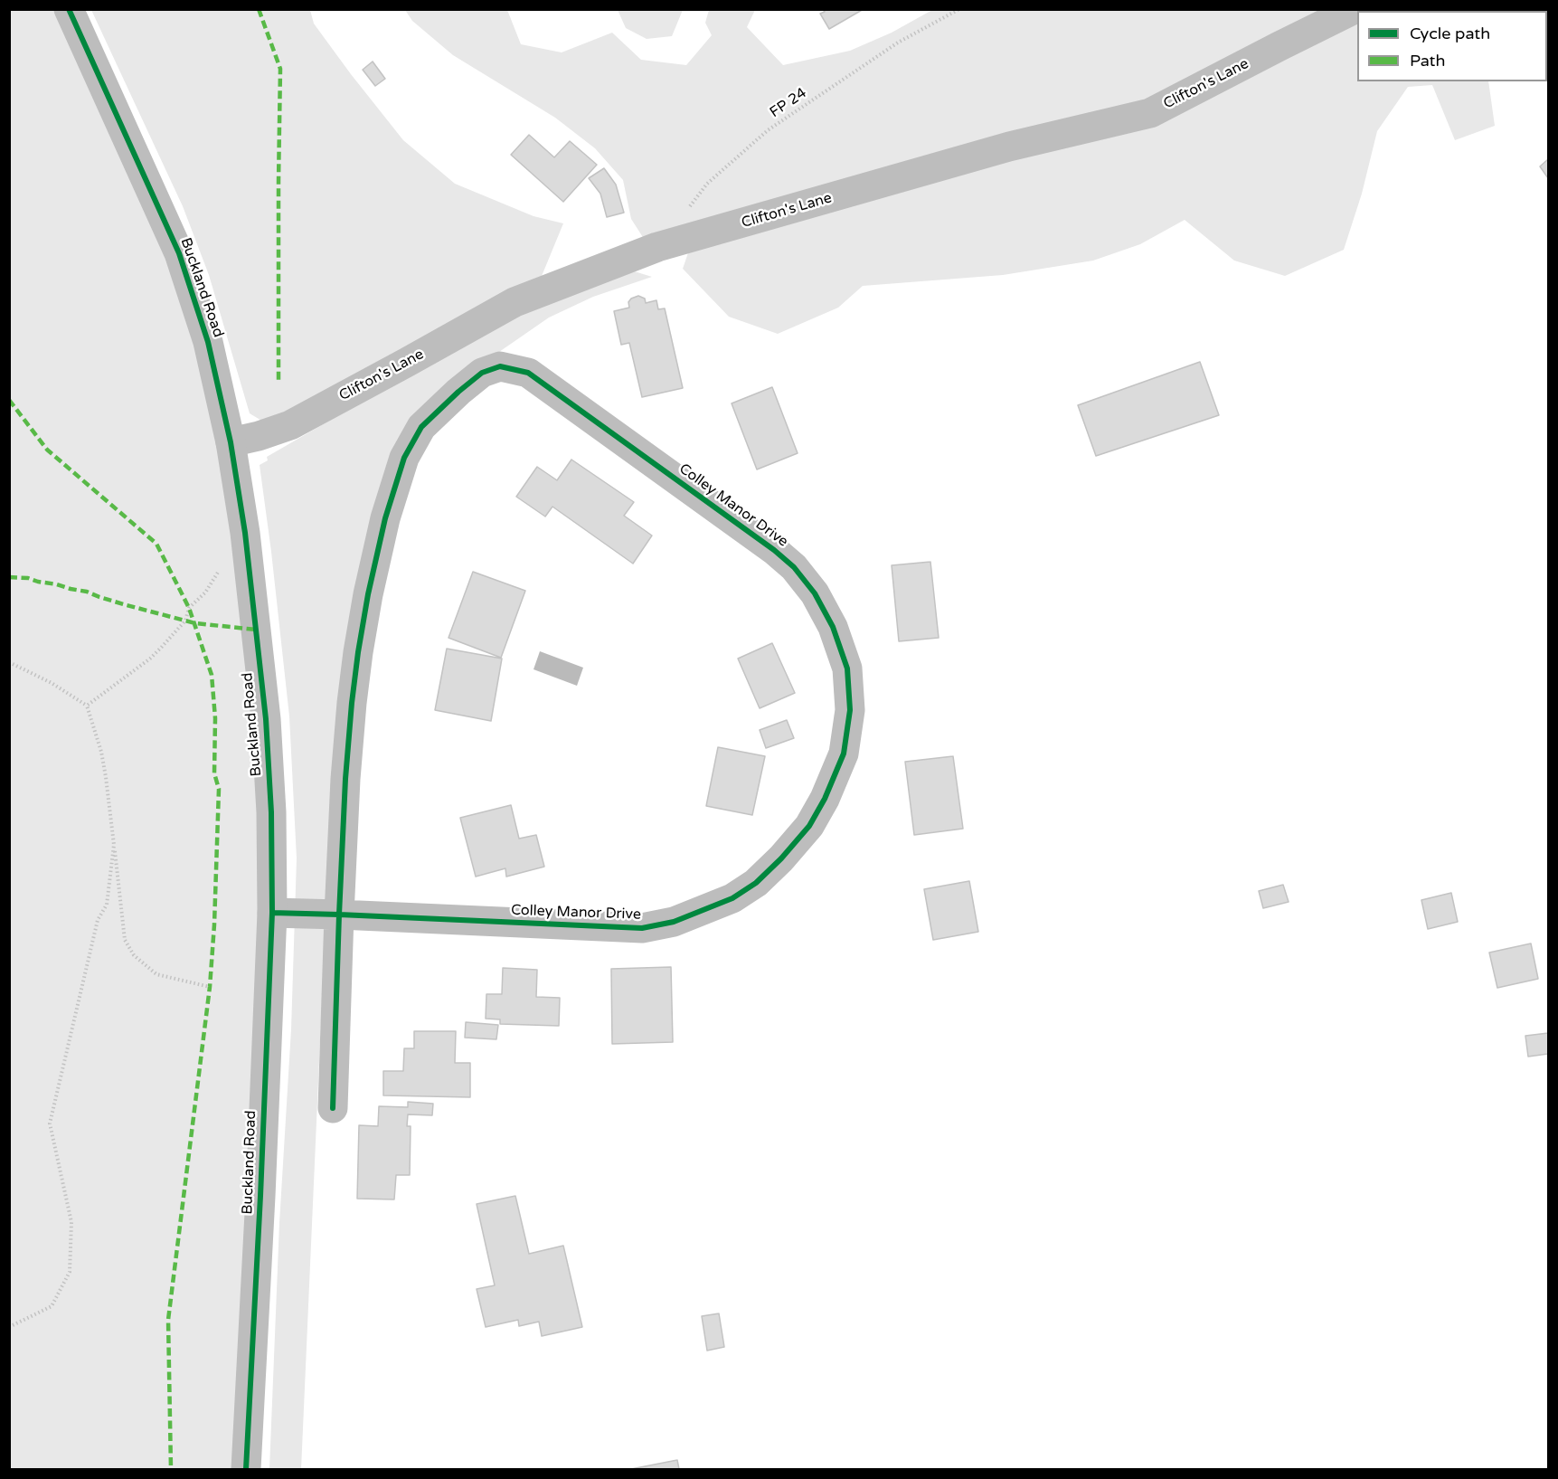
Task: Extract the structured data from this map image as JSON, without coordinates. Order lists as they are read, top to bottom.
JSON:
{
  "streets": {
    "street": ["Clifton's Lane", "Buckland Road", "Colley Manor Drive"],
    "path": ["FP 24"]
  },
  "crossings": [
    ["Clifton's Lane", "Buckland Road"],
    ["Buckland Road", "Colley Manor Drive"]
  ],
  "legend": ["Cycle path", "Path"]
}
